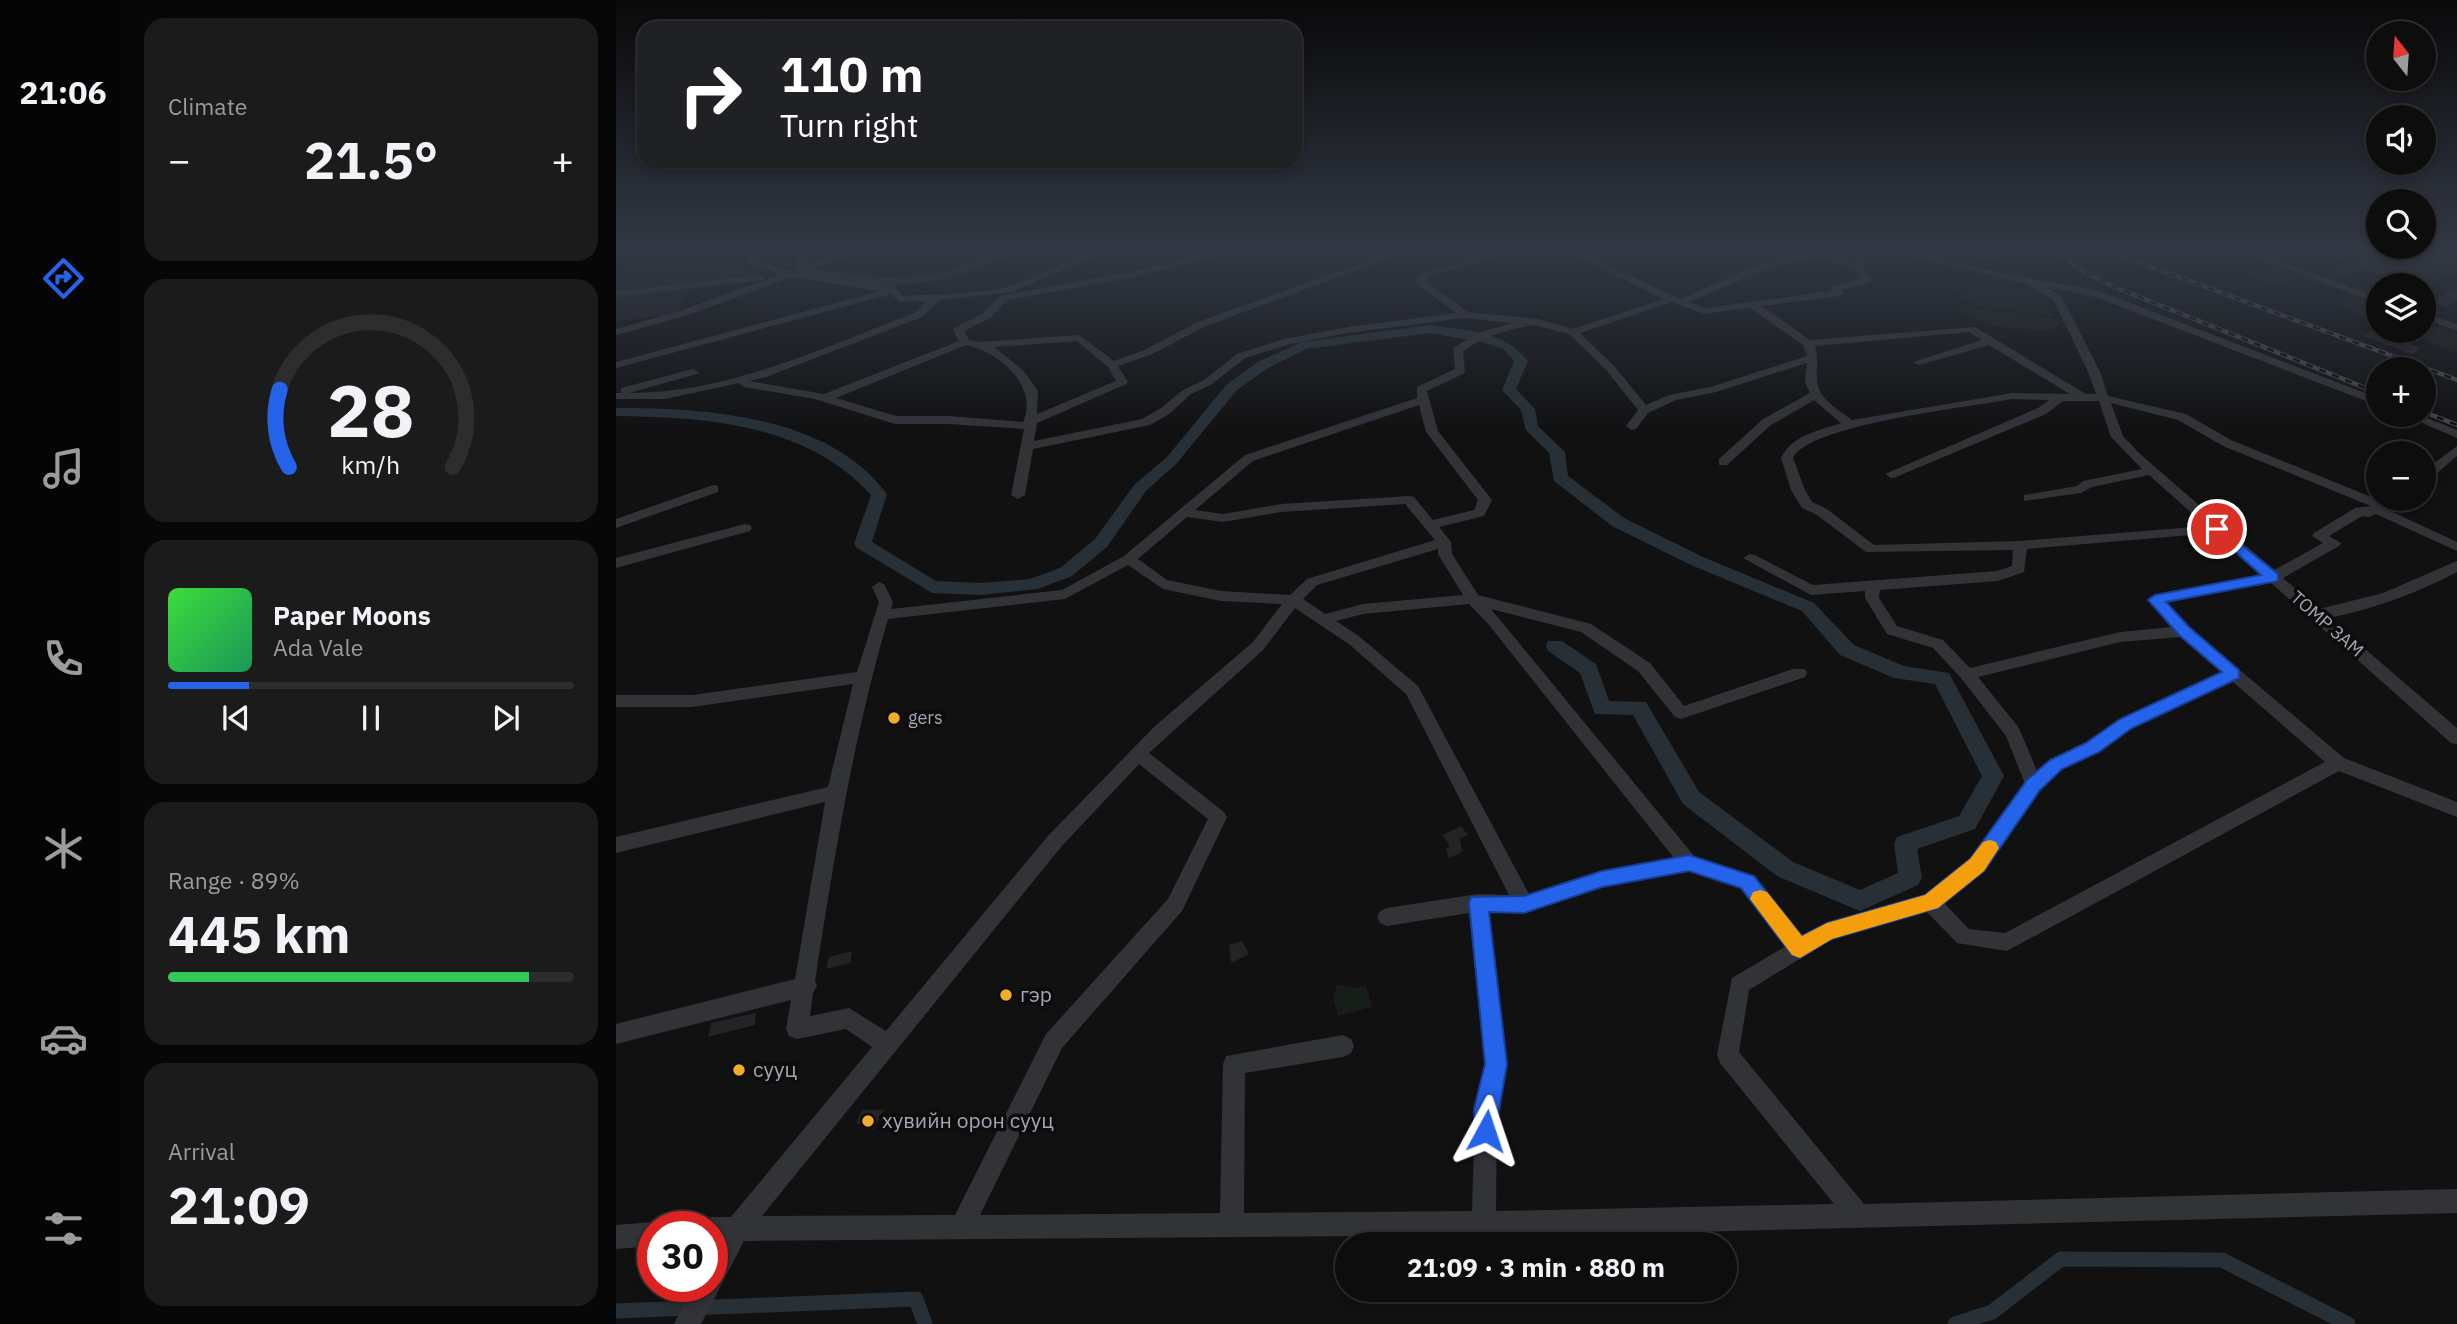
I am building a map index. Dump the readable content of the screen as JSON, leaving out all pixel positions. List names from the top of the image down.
{
  "streets": {
    "street": ["ТОМР ЗАМ"]
  },
  "places": [
    "gers",
    "гэр",
    "сууц",
    "хувийн орон сууц"
  ],
  "north": "top",
  "page": {
    "tabs": "21:06",
    "tile": [
      "Climate",
      ["Range · 89%", "445 km"],
      ["Arrival", "21:09"]
    ],
    "map_buttons": ["+", "−"],
    "turn": ["110 m", "Turn right"],
    "heat": ["−", "21.5°", "+"],
    "song": ["Paper Moons", "Ada Vale"],
    "limit": "30",
    "trip": "21:09 · 3 min · 880 m",
    "gauge": ["28", "km/h"]
  }
}
